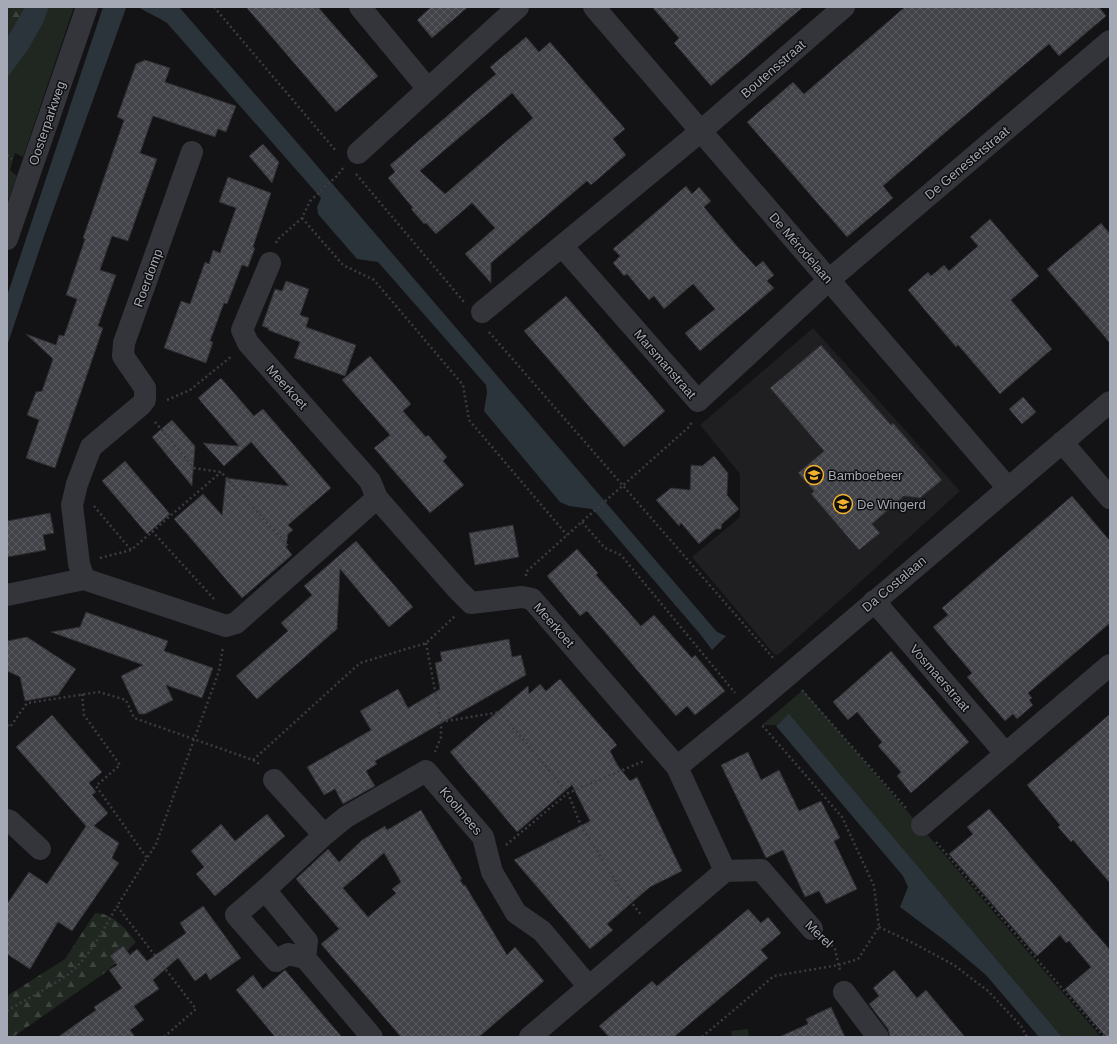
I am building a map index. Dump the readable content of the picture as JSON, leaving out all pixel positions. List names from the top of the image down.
{
  "streets": {
    "street": [
      "Boutensstraat",
      "Oosterparkweg",
      "De Genestetstraat",
      "De Mérodelaan",
      "Roerdomp",
      "Marsmanstraat",
      "Meerkoet",
      "Da Costalaan",
      "Vosmaerstraat",
      "Koolmees",
      "Merel"
    ]
  },
  "crossings": [
    ["Boutensstraat", "De Mérodelaan"],
    ["De Genestetstraat", "De Mérodelaan"],
    ["De Genestetstraat", "Marsmanstraat"],
    ["De Mérodelaan", "Marsmanstraat"],
    ["De Mérodelaan", "Da Costalaan"],
    ["Meerkoet", "Da Costalaan"],
    ["Da Costalaan", "Vosmaerstraat"]
  ],
  "places": {
    "school or university": ["Bamboebeer", "De Wingerd"]
  }
}
